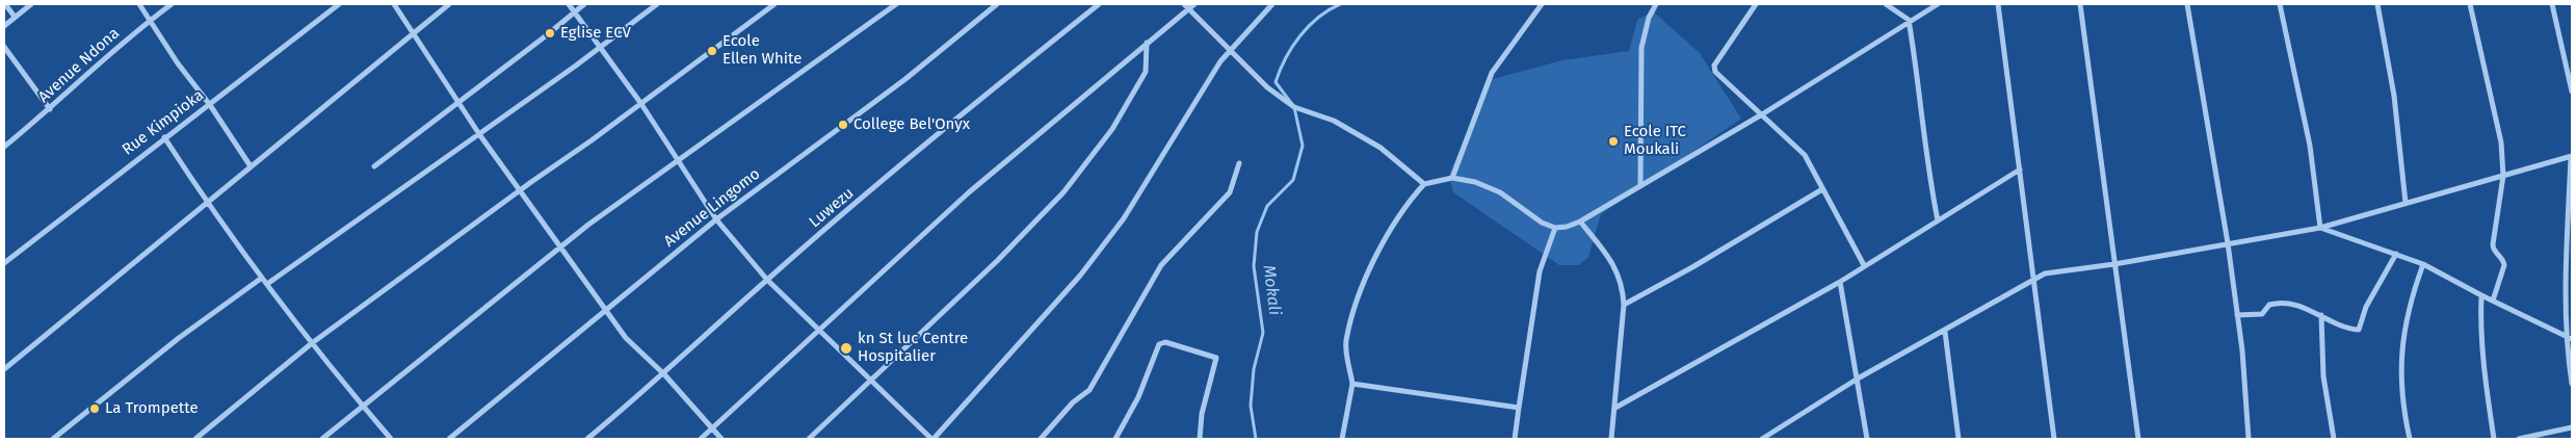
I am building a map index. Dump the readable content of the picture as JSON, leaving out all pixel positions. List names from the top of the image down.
{
  "streets": {
    "street": [
      "Avenue Ndona",
      "Rue Kimpioka",
      "Avenue Lingomo",
      "Luwezu"
    ]
  },
  "water": ["Mokali"],
  "places": [
    "Eglise ECV",
    "Ecole Ellen White",
    "College Bel'Onyx",
    "Ecole ITC Moukali",
    "kn St luc Centre Hospitalier",
    "La Trompette"
  ]
}
